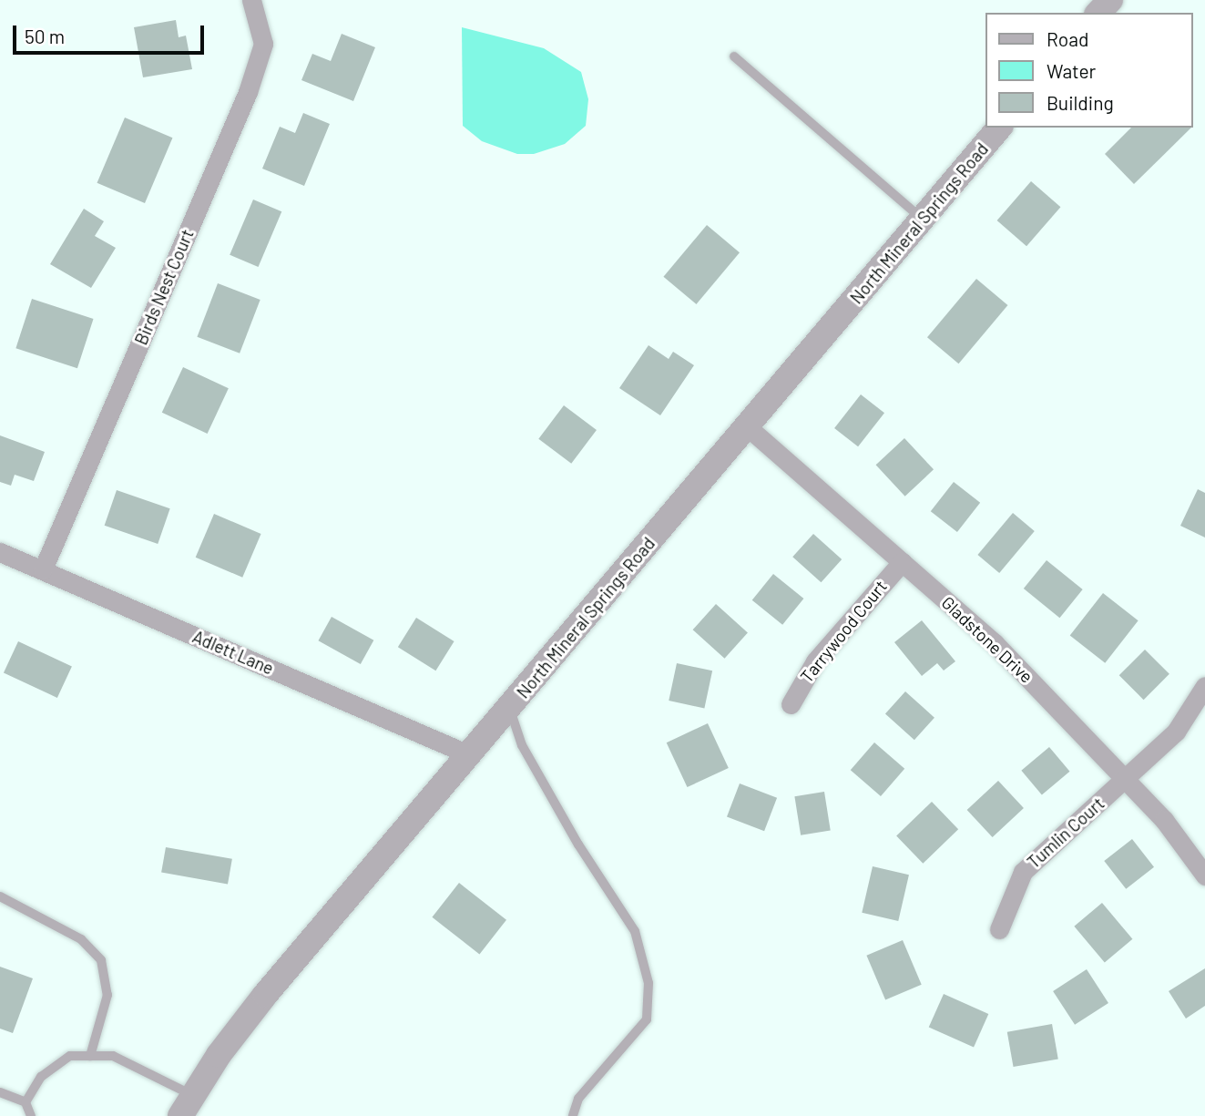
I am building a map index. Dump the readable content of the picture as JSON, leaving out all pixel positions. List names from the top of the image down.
{
  "streets": {
    "street": [
      "North Mineral Springs Road",
      "Birds Nest Court",
      "Tarrywood Court",
      "Gladstone Drive",
      "Adlett Lane",
      "Tumlin Court"
    ]
  },
  "crossings": [
    ["North Mineral Springs Road", "Gladstone Drive"],
    ["North Mineral Springs Road", "Adlett Lane"],
    ["Birds Nest Court", "Adlett Lane"],
    ["Tarrywood Court", "Gladstone Drive"],
    ["Gladstone Drive", "Tumlin Court"]
  ],
  "legend": ["Road", "Water", "Building"],
  "scale_bar": "50 m"
}
